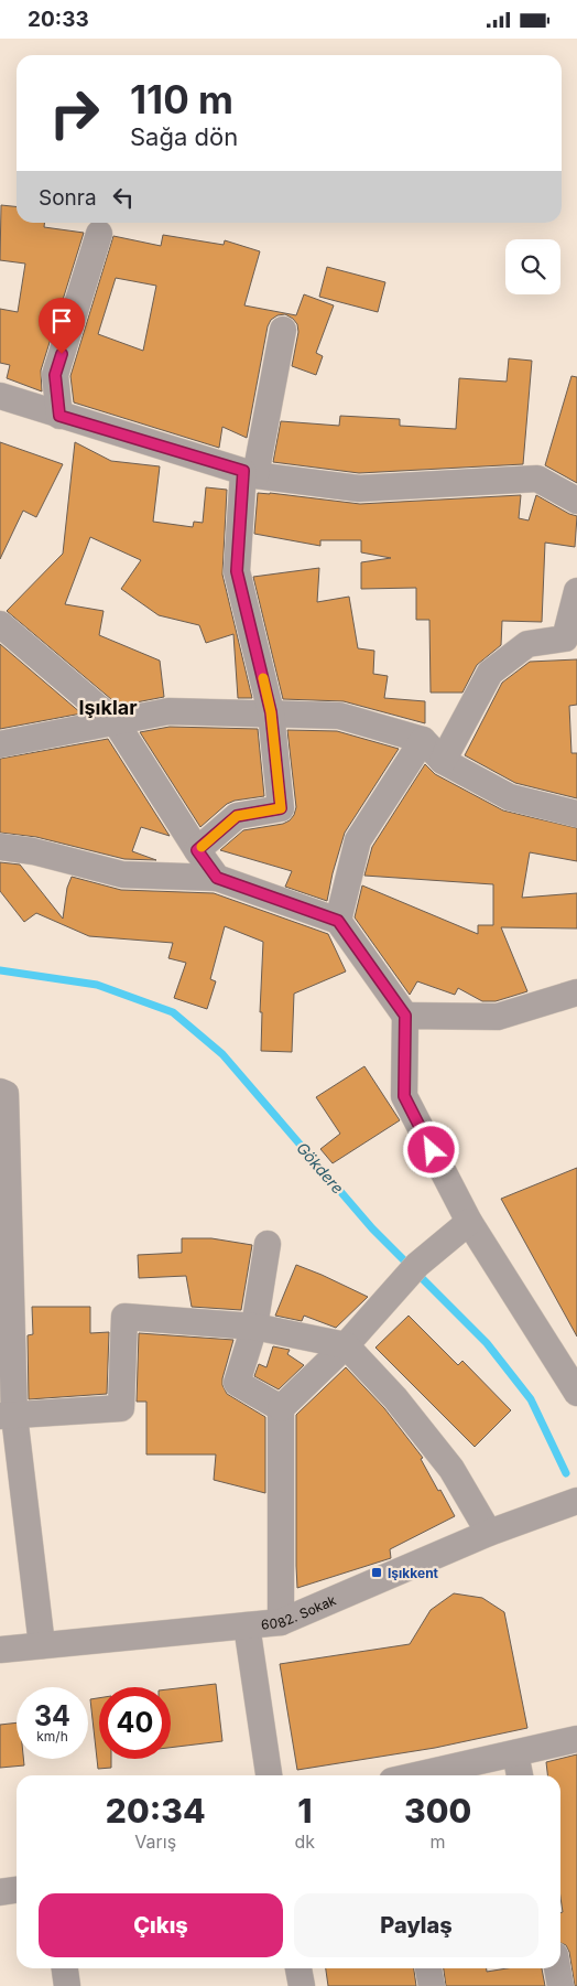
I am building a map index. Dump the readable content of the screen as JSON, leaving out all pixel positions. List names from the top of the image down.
{
  "streets": {
    "street": ["6082. Sokak"]
  },
  "districts": ["Işıklar"],
  "water": ["Gökdere"],
  "places": {
    "transit": ["Işıkkent"]
  },
  "page": {
    "status": "20:33",
    "turn": ["110 m", "Sağa dön"],
    "then": "Sonra",
    "speed": "34 km/h",
    "limit": "40",
    "eta": [
      "20:34",
      "Varış",
      "1",
      "dk",
      "300",
      "m"
    ],
    "buttons": ["Çıkış", "Paylaş"]
  }
}
